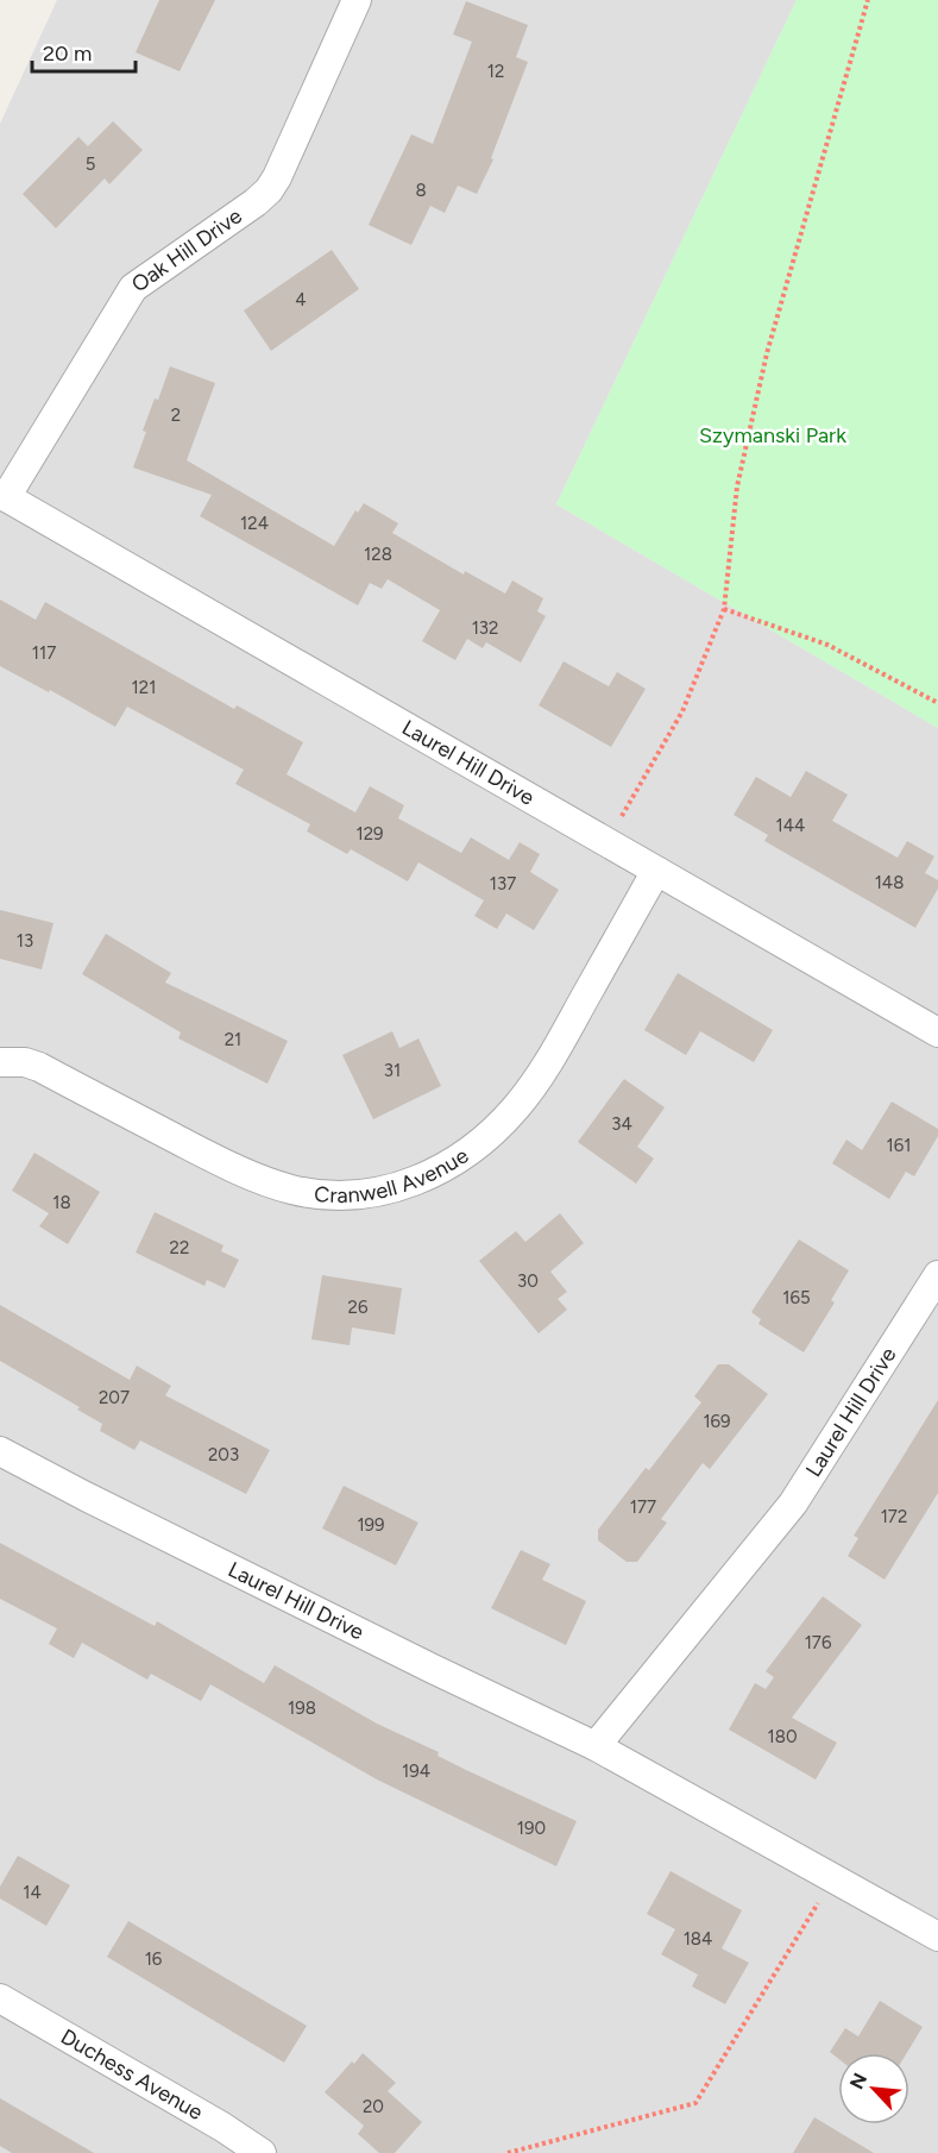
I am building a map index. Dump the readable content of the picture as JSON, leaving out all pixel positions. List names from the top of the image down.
{
  "streets": {
    "street": [
      "Oak Hill Drive",
      "Laurel Hill Drive",
      "Cranwell Avenue",
      "Duchess Avenue"
    ]
  },
  "crossings": [
    ["Oak Hill Drive", "Laurel Hill Drive"],
    ["Laurel Hill Drive", "Cranwell Avenue"]
  ],
  "parks": ["Szymanski Park"],
  "house_numbers": [
    "12",
    "5",
    "8",
    "4",
    "2",
    "124",
    "128",
    "132",
    "117",
    "121",
    "144",
    "129",
    "148",
    "137",
    "13",
    "21",
    "31",
    "34",
    "161",
    "18",
    "22",
    "30",
    "165",
    "26",
    "207",
    "169",
    "203",
    "177",
    "172",
    "199",
    "176",
    "198",
    "180",
    "194",
    "190",
    "14",
    "184",
    "16",
    "20"
  ],
  "scale_bar": "20 m",
  "north": "top left"
}
